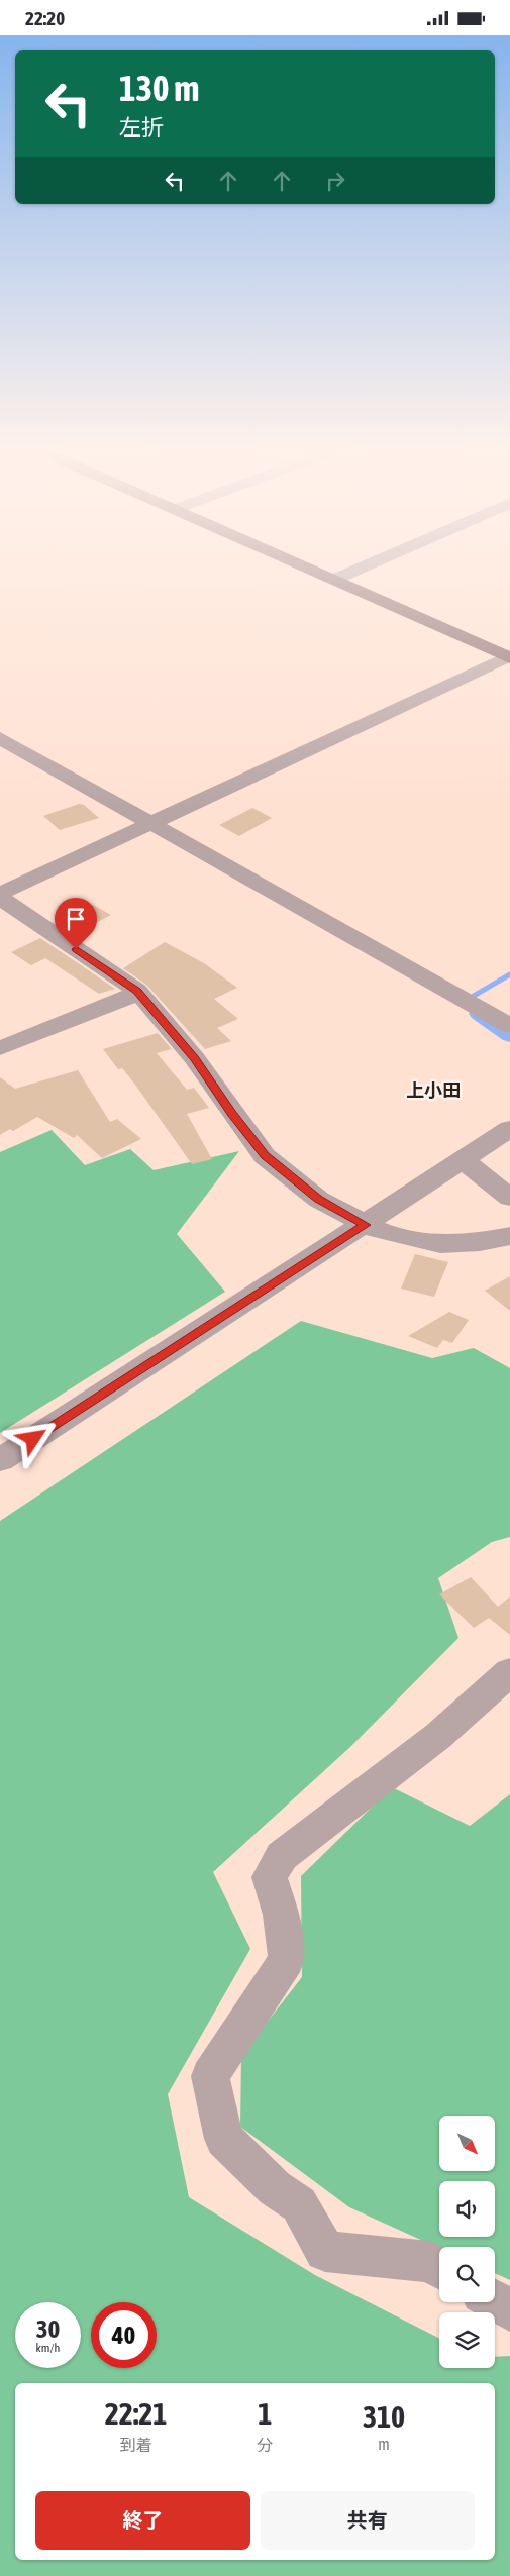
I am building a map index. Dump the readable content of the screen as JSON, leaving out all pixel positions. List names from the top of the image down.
{
  "districts": ["上小田"],
  "north": "bottom right",
  "page": {
    "status": "22:20",
    "turn": ["130 m", "左折"],
    "speed": "30 km/h",
    "limit": "40",
    "eta": [
      "22:21",
      "到着",
      "1",
      "分",
      "310",
      "m"
    ],
    "buttons": ["終了", "共有"]
  }
}
